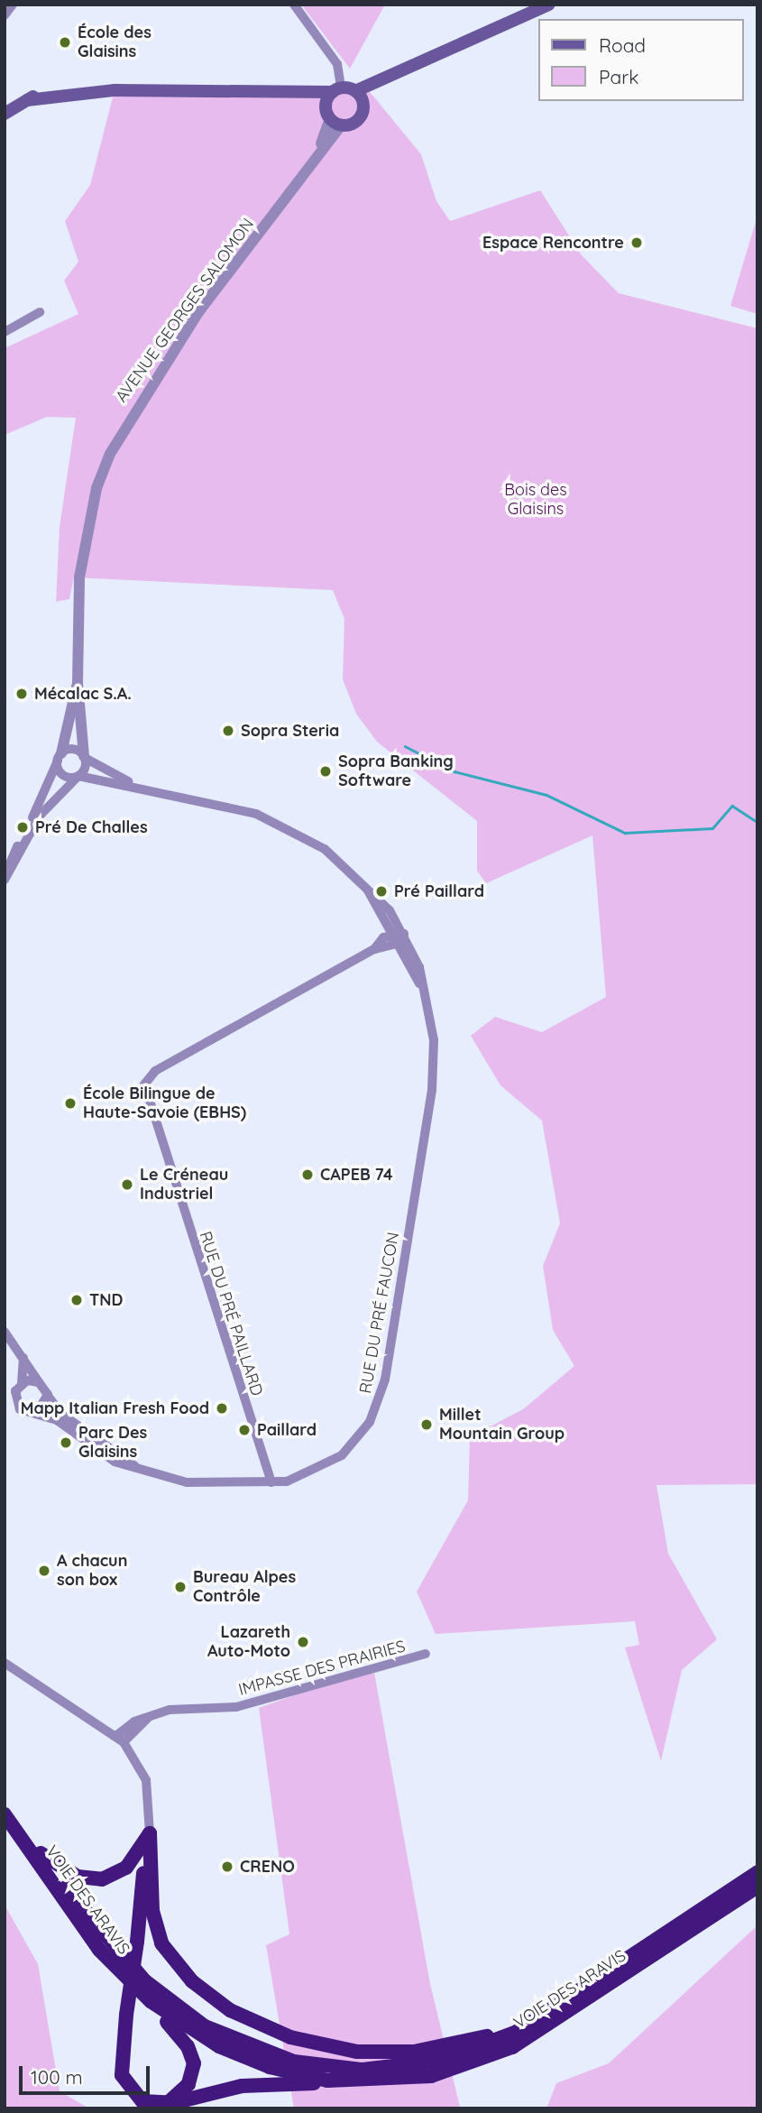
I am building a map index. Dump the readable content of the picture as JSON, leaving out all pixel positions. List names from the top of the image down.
{
  "streets": {
    "highway": ["VOIE DES ARAVIS"],
    "street": [
      "AVENUE GEORGES SALOMON",
      "RUE DU PRÉ FAUCON",
      "RUE DU PRÉ PAILLARD",
      "IMPASSE DES PRAIRIES"
    ]
  },
  "crossings": [
    ["AVENUE GEORGES SALOMON", "RUE DU PRÉ FAUCON"],
    ["RUE DU PRÉ FAUCON", "RUE DU PRÉ PAILLARD"]
  ],
  "parks": ["Bois des Glaisins"],
  "places": [
    "École des Glaisins",
    "Espace Rencontre",
    "Mécalac S.A.",
    "Sopra Steria",
    "Sopra Banking Software",
    "Pré De Challes",
    "Pré Paillard",
    "École Bilingue de Haute-Savoie (EBHS)",
    "CAPEB 74",
    "Le Créneau Industriel",
    "TND",
    "Mapp Italian Fresh Food",
    "Millet Mountain Group",
    "Paillard",
    "Parc Des Glaisins",
    "A chacun son box",
    "Bureau Alpes Contrôle",
    "Lazareth Auto-Moto",
    "CRENO"
  ],
  "legend": ["Road", "Park"],
  "scale_bar": "100 m"
}
